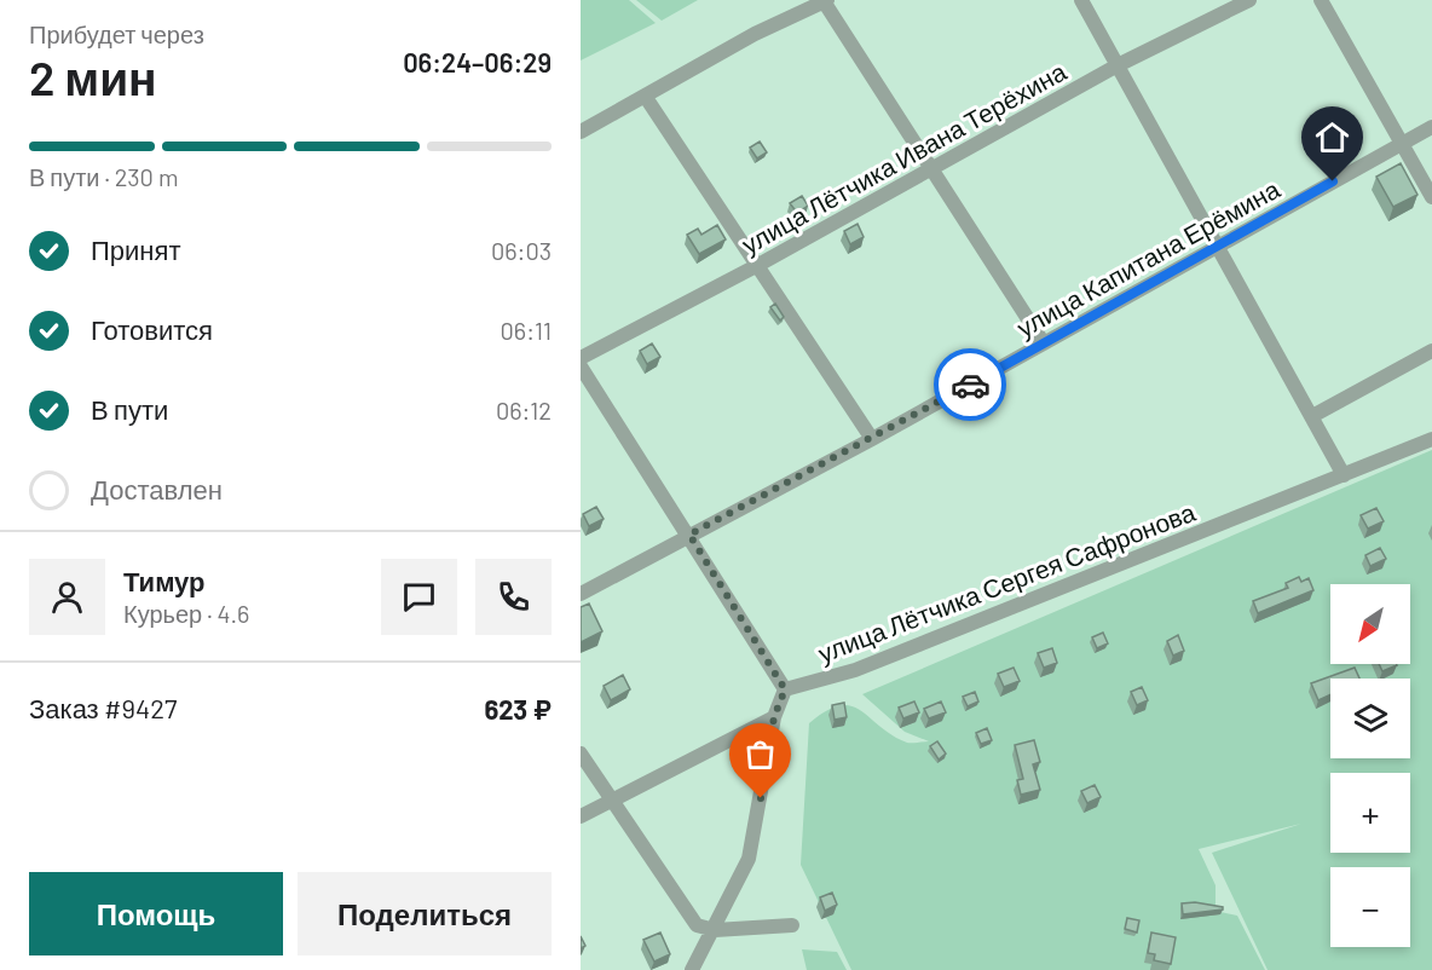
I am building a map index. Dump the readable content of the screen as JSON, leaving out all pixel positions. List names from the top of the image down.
{
  "streets": {
    "street": ["улица Лётчика Ивана Терёхина", "улица Капитана Ерёмина", "улица Лётчика Сергея Сафронова"]
  },
  "north": "bottom left",
  "page": {
    "heading": ["2 мин", "Прибудет через", "06:24–06:29"],
    "panel": [
      "Тимур",
      "Курьер · 4.6",
      "Заказ #9427",
      "623 ₽"
    ],
    "bar": "В пути · 230 m",
    "list": [
      ["Принят", "06:03"],
      ["Готовится", "06:11"],
      ["В пути", "06:12"],
      "Доставлен"
    ],
    "map_buttons": ["+", "−"],
    "buttons": ["Помощь", "Поделиться"]
  }
}
